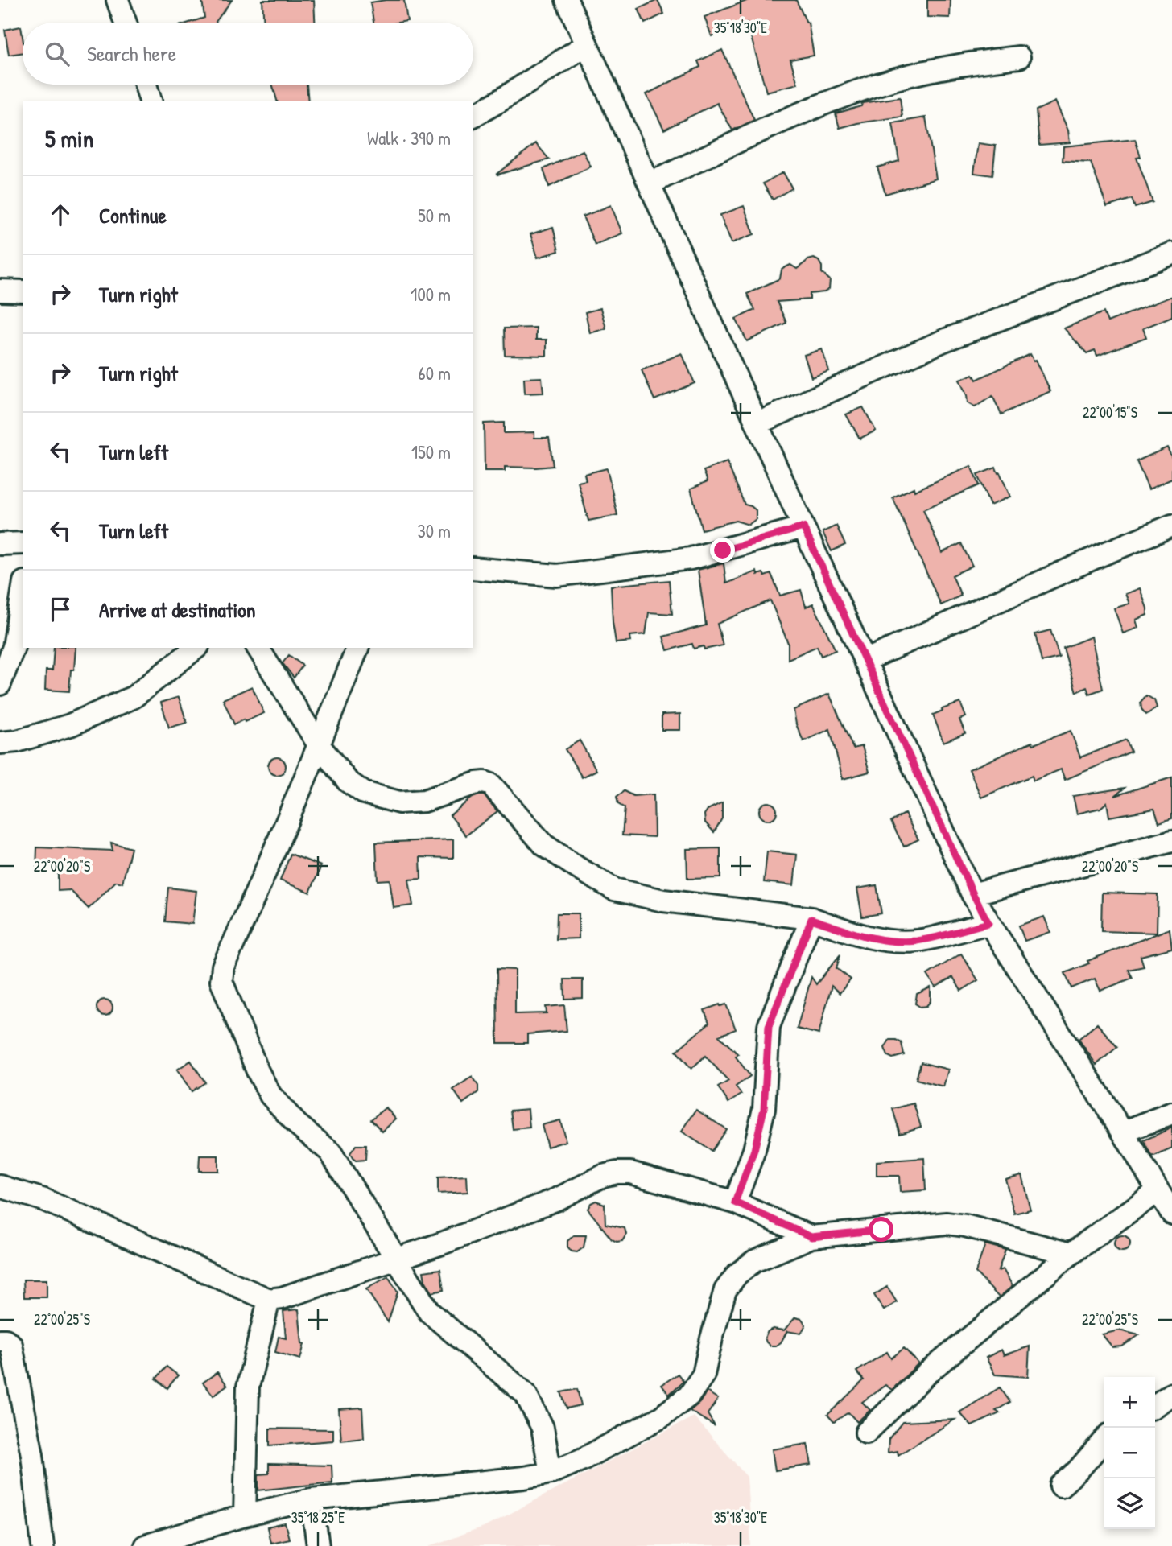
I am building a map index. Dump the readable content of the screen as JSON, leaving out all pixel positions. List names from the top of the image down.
{
  "page": {
    "search": "Search here",
    "heading": ["5 min", "Walk · 390 m"],
    "list": [
      ["Continue", "50 m"],
      ["Turn right", "100 m"],
      ["Turn right", "60 m"],
      ["Turn left", "150 m"],
      ["Turn left", "30 m"],
      "Arrive at destination"
    ],
    "map_buttons": ["+", "−"]
  },
  "coordinates": [
    "35°18'30\"E",
    "22°00'15\"S",
    "22°00'20\"S",
    "22°00'25\"S",
    "35°18'25\"E"
  ]
}
